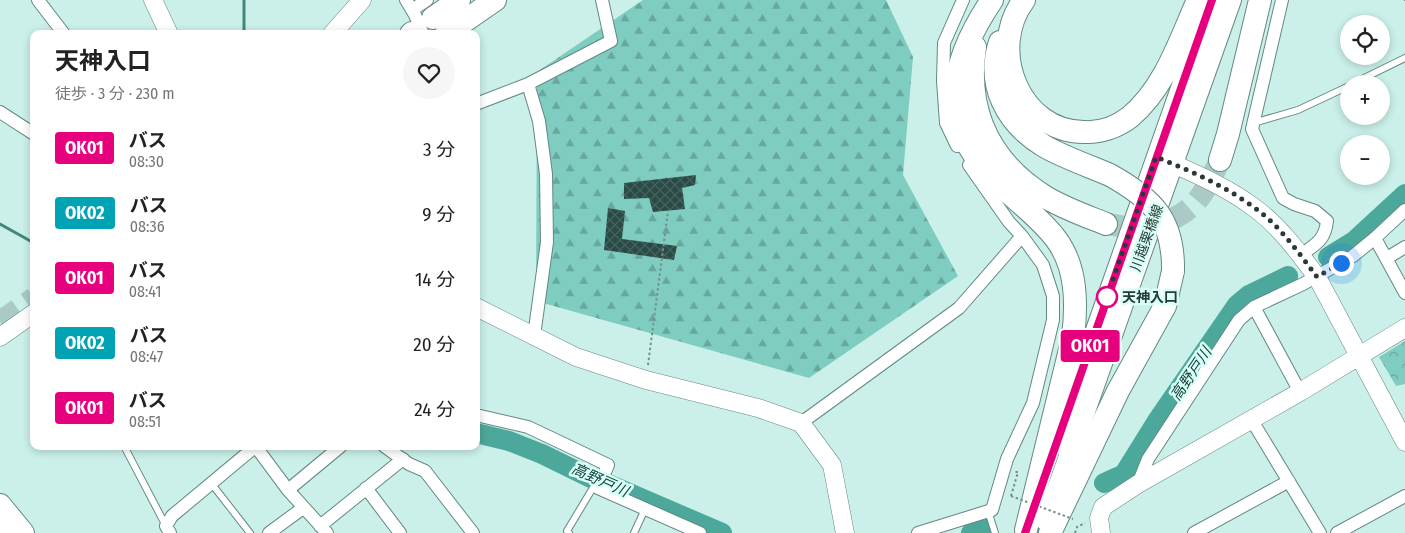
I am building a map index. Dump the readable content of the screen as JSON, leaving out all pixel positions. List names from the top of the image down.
{
  "streets": {
    "main road": ["川越栗橋線"]
  },
  "water": ["高野戸川"],
  "places": ["天神入口"],
  "lines": ["bus line OK01"],
  "page": {
    "on_map": "OK01",
    "map_buttons": ["+", "−"],
    "heading": ["天神入口", "徒歩 · 3 分 · 230 m"],
    "list": [
      {
        "mark": "OK01",
        "name": "バス",
        "note": "08:30",
        "value": "3 分"
      },
      {
        "mark": "OK02",
        "name": "バス",
        "note": "08:36",
        "value": "9 分"
      },
      {
        "mark": "OK01",
        "name": "バス",
        "note": "08:41",
        "value": "14 分"
      },
      {
        "mark": "OK02",
        "name": "バス",
        "note": "08:47",
        "value": "20 分"
      },
      {
        "mark": "OK01",
        "name": "バス",
        "note": "08:51",
        "value": "24 分"
      }
    ]
  }
}
